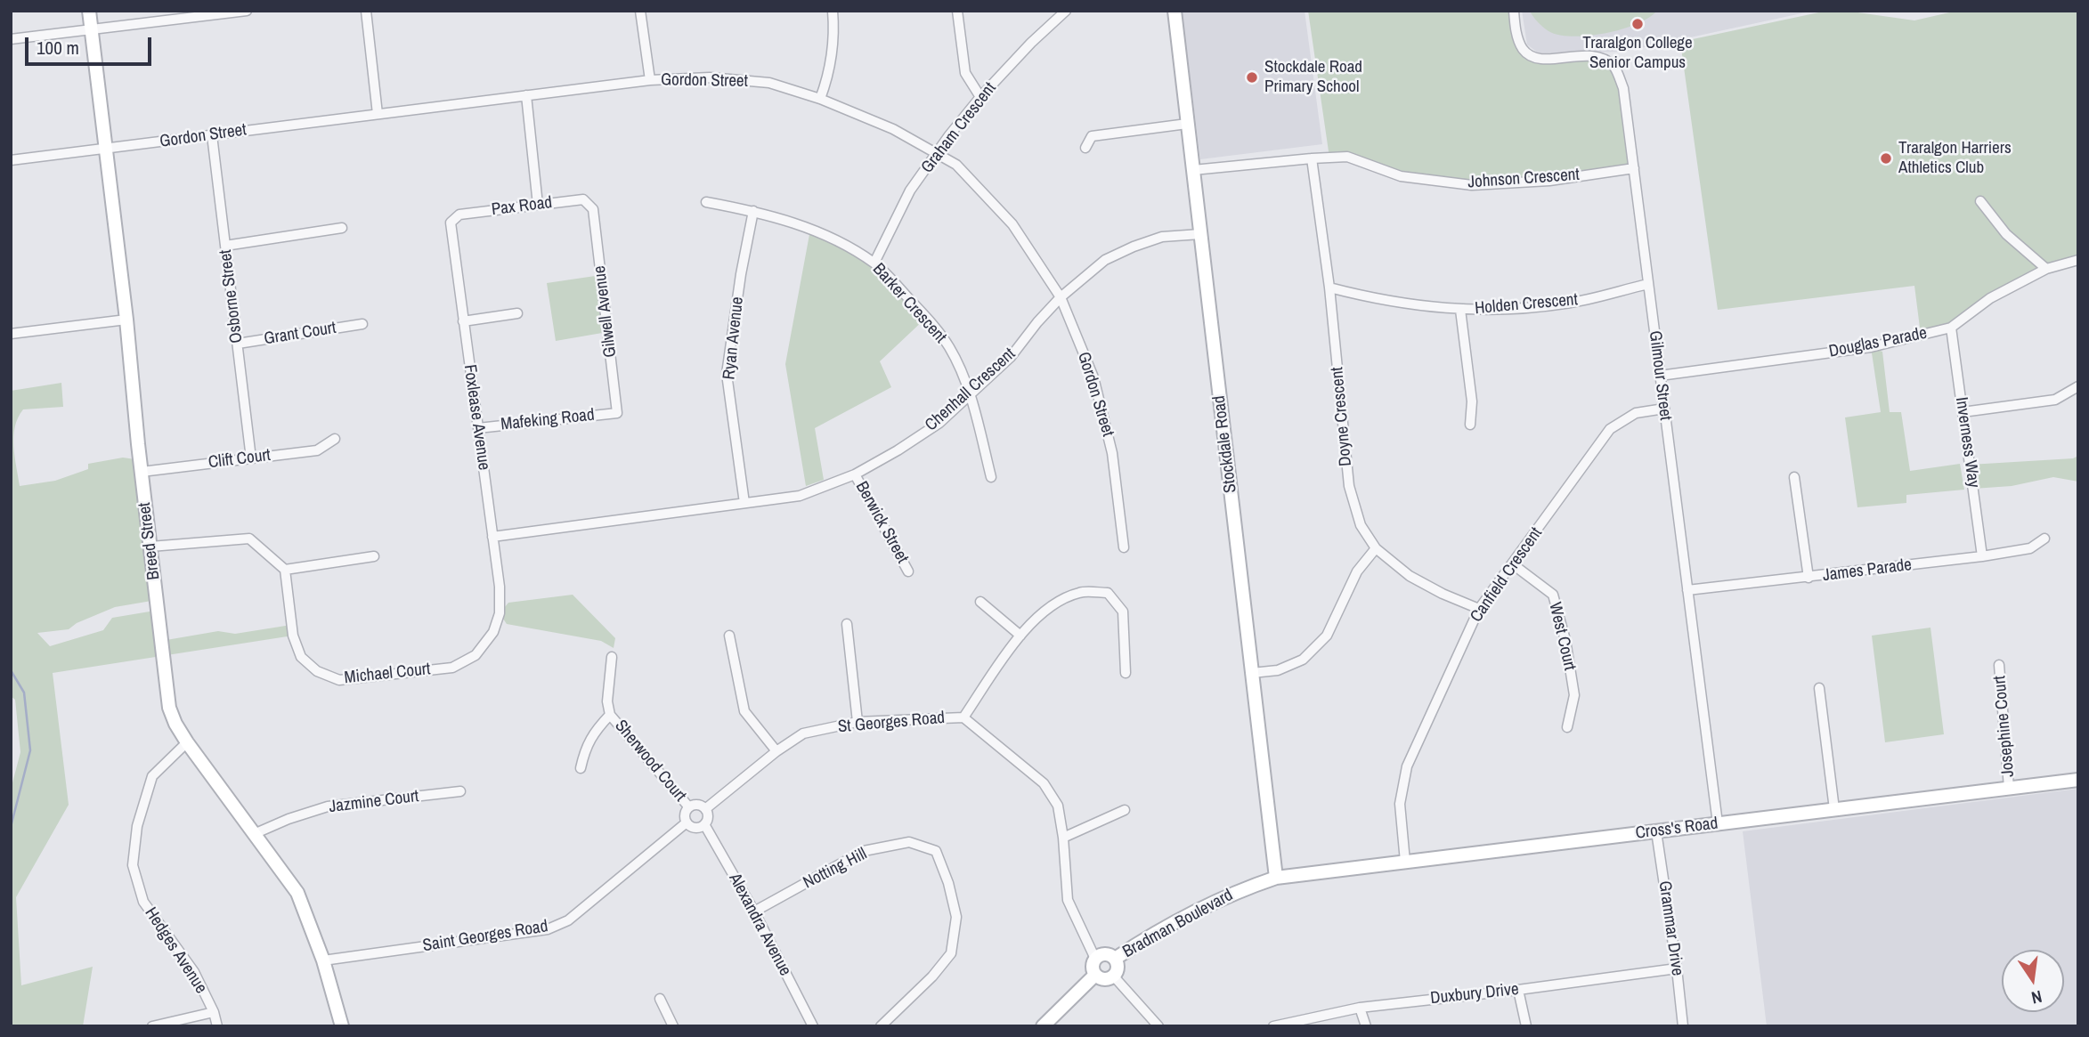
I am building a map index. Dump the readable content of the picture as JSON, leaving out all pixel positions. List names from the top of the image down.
{
  "streets": {
    "street": [
      "Gordon Street",
      "Graham Crescent",
      "Johnson Crescent",
      "Pax Road",
      "Osborne Street",
      "Barker Crescent",
      "Holden Crescent",
      "Gilwell Avenue",
      "Grant Court",
      "Ryan Avenue",
      "Douglas Parade",
      "Gilmour Street",
      "Chenhall Crescent",
      "Doyne Crescent",
      "Foxlease Avenue",
      "Mafeking Road",
      "Inverness Way",
      "Stockdale Road",
      "Clift Court",
      "Berwick Street",
      "Breed Street",
      "James Parade",
      "Canfield Crescent",
      "West Court",
      "Michael Court",
      "St Georges Road",
      "Josephine Court",
      "Sherwood Court",
      "Jazmine Court",
      "Cross's Road",
      "Notting Hill",
      "Bradman Boulevard",
      "Alexandra Avenue",
      "Grammar Drive",
      "Saint Georges Road",
      "Hedges Avenue",
      "Duxbury Drive"
    ]
  },
  "crossings": [
    ["Gordon Street", "Graham Crescent"],
    ["Gordon Street", "Osborne Street"],
    ["Gordon Street", "Chenhall Crescent"],
    ["Gordon Street", "Breed Street"],
    ["Graham Crescent", "Barker Crescent"],
    ["Johnson Crescent", "Gilmour Street"],
    ["Johnson Crescent", "Doyne Crescent"],
    ["Johnson Crescent", "Stockdale Road"],
    ["Pax Road", "Gilwell Avenue"],
    ["Pax Road", "Foxlease Avenue"],
    ["Osborne Street", "Grant Court"],
    ["Osborne Street", "Clift Court"],
    ["Barker Crescent", "Ryan Avenue"],
    ["Barker Crescent", "Chenhall Crescent"],
    ["Holden Crescent", "Gilmour Street"],
    ["Holden Crescent", "Doyne Crescent"],
    ["Gilwell Avenue", "Mafeking Road"],
    ["Ryan Avenue", "Chenhall Crescent"],
    ["Douglas Parade", "Gilmour Street"],
    ["Douglas Parade", "Inverness Way"],
    ["Gilmour Street", "James Parade"],
    ["Gilmour Street", "Canfield Crescent"],
    ["Gilmour Street", "Cross's Road"],
    ["Chenhall Crescent", "Foxlease Avenue"],
    ["Chenhall Crescent", "Stockdale Road"],
    ["Chenhall Crescent", "Berwick Street"],
    ["Doyne Crescent", "Canfield Crescent"],
    ["Foxlease Avenue", "Mafeking Road"],
    ["Foxlease Avenue", "Michael Court"],
    ["Inverness Way", "James Parade"],
    ["Stockdale Road", "Cross's Road"],
    ["Stockdale Road", "Bradman Boulevard"],
    ["Clift Court", "Breed Street"],
    ["Breed Street", "Jazmine Court"],
    ["Breed Street", "Saint Georges Road"],
    ["Breed Street", "Hedges Avenue"],
    ["Canfield Crescent", "West Court"],
    ["Canfield Crescent", "Cross's Road"],
    ["St Georges Road", "Sherwood Court"],
    ["St Georges Road", "Bradman Boulevard"],
    ["St Georges Road", "Alexandra Avenue"],
    ["St Georges Road", "Saint Georges Road"],
    ["Josephine Court", "Cross's Road"],
    ["Sherwood Court", "Alexandra Avenue"],
    ["Sherwood Court", "Saint Georges Road"],
    ["Cross's Road", "Bradman Boulevard"],
    ["Cross's Road", "Grammar Drive"],
    ["Notting Hill", "Alexandra Avenue"],
    ["Alexandra Avenue", "Saint Georges Road"],
    ["Grammar Drive", "Duxbury Drive"]
  ],
  "places": ["Traralgon College Senior Campus", "Stockdale Road Primary School", "Traralgon Harriers Athletics Club"],
  "scale_bar": "100 m",
  "north": "bottom"
}
